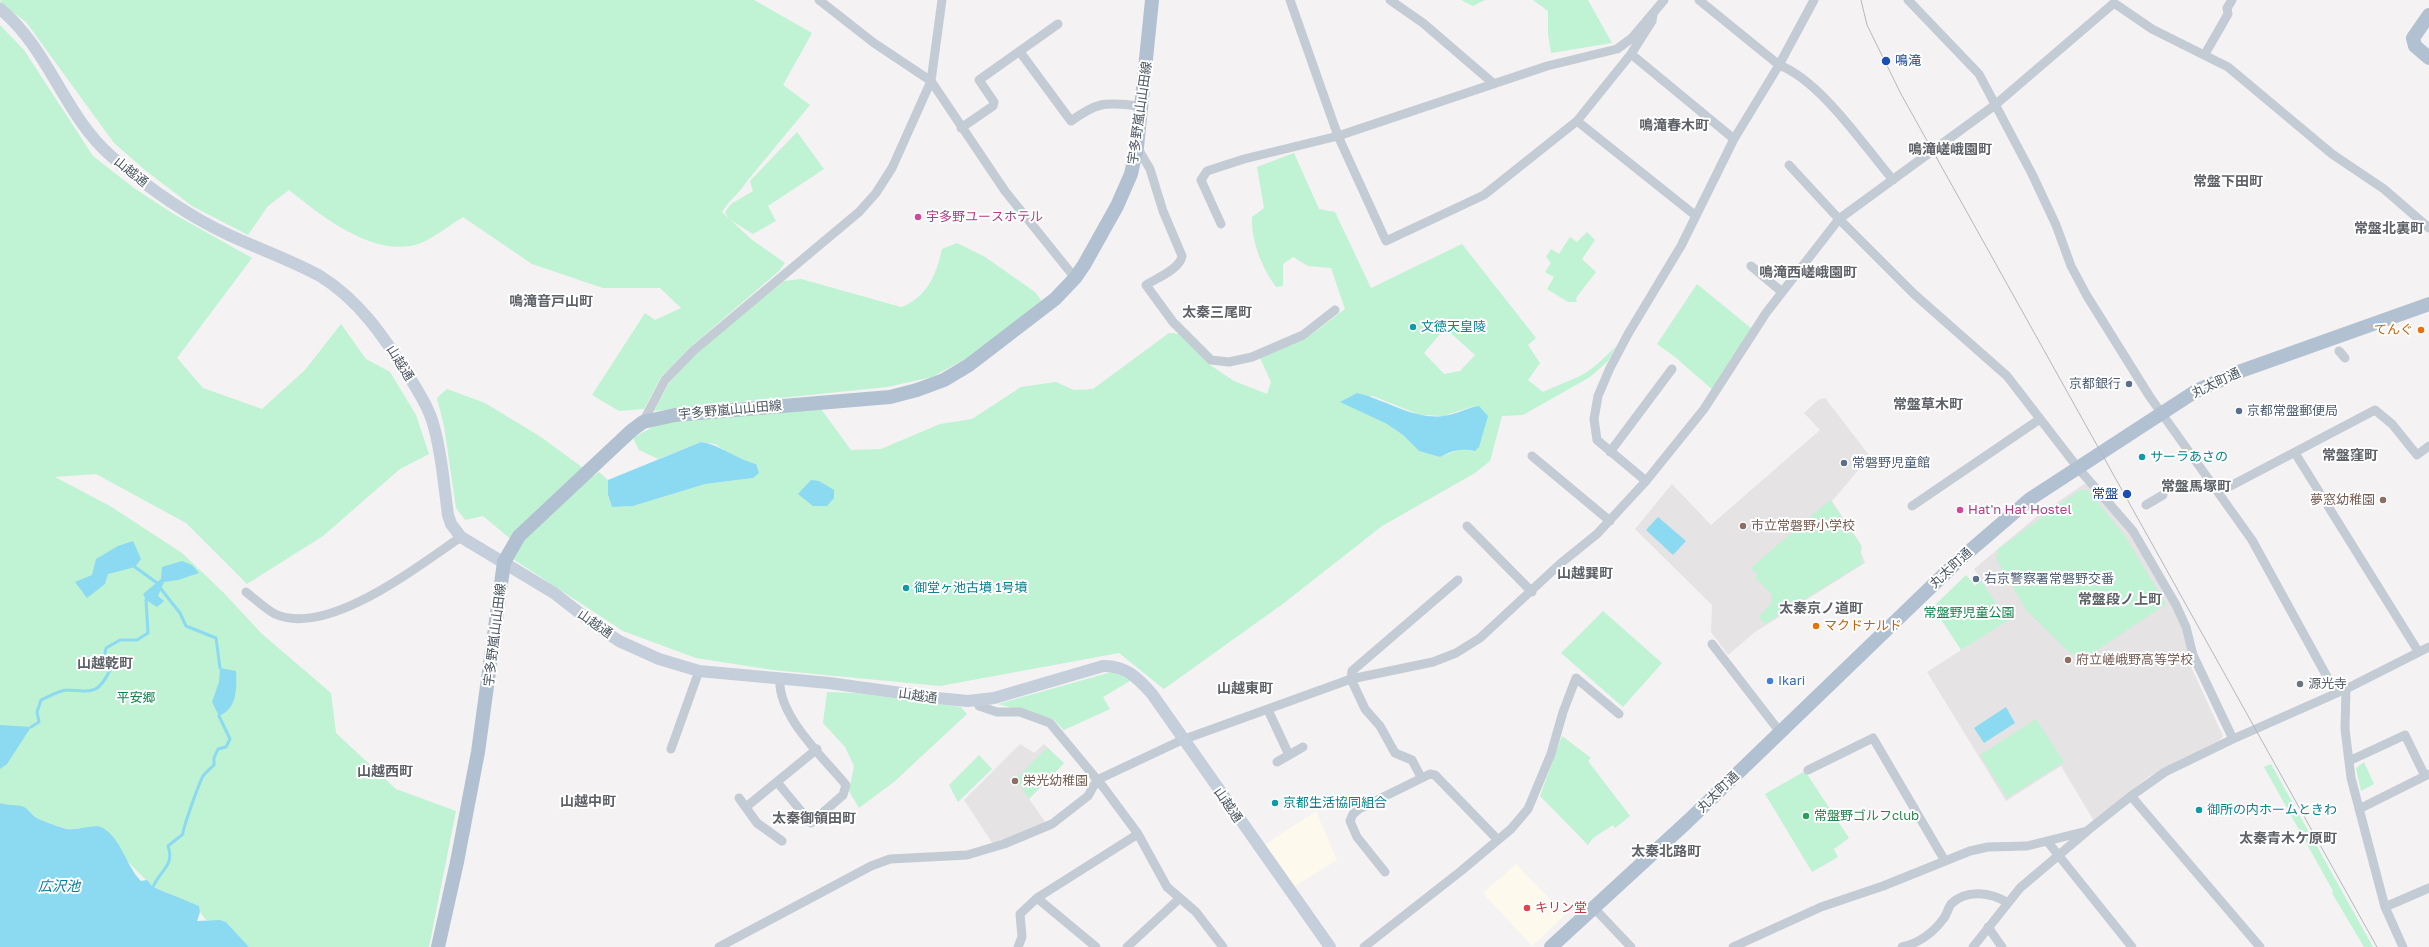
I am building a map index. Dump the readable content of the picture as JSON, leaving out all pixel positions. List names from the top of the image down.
{
  "streets": {
    "main road": ["宇多野嵐山山田線", "丸太町通"],
    "street": ["山越通"]
  },
  "crossings": [
    ["宇多野嵐山山田線", "山越通"]
  ],
  "districts": [
    "鳴滝春木町",
    "鳴滝嵯峨園町",
    "常盤下田町",
    "常盤北裏町",
    "鳴滝西嵯峨園町",
    "鳴滝音戸山町",
    "太秦三尾町",
    "常盤草木町",
    "常盤窪町",
    "常盤馬塚町",
    "山越巽町",
    "常盤段ノ上町",
    "太秦京ノ道町",
    "山越乾町",
    "山越東町",
    "山越西町",
    "山越中町",
    "太秦御領田町",
    "太秦青木ケ原町",
    "太秦北路町"
  ],
  "water": ["広沢池"],
  "parks": ["常盤野児童公園", "平安郷"],
  "places": [
    "鳴滝",
    "宇多野ユースホテル",
    "文徳天皇陵",
    "てんぐ",
    "京都銀行",
    "京都常盤郵便局",
    "サーラあさの",
    "常磐野児童館",
    "常盤",
    "夢窓幼稚園",
    "Hat'n Hat Hostel",
    "市立常磐野小学校",
    "右京警察署常磐野交番",
    "御堂ヶ池古墳 1号墳",
    "マクドナルド",
    "府立嵯峨野高等学校",
    "Ikari",
    "源光寺",
    "栄光幼稚園",
    "京都生活協同組合",
    "御所の内ホームときわ",
    "常盤野ゴルフclub",
    "キリン堂"
  ]
}
